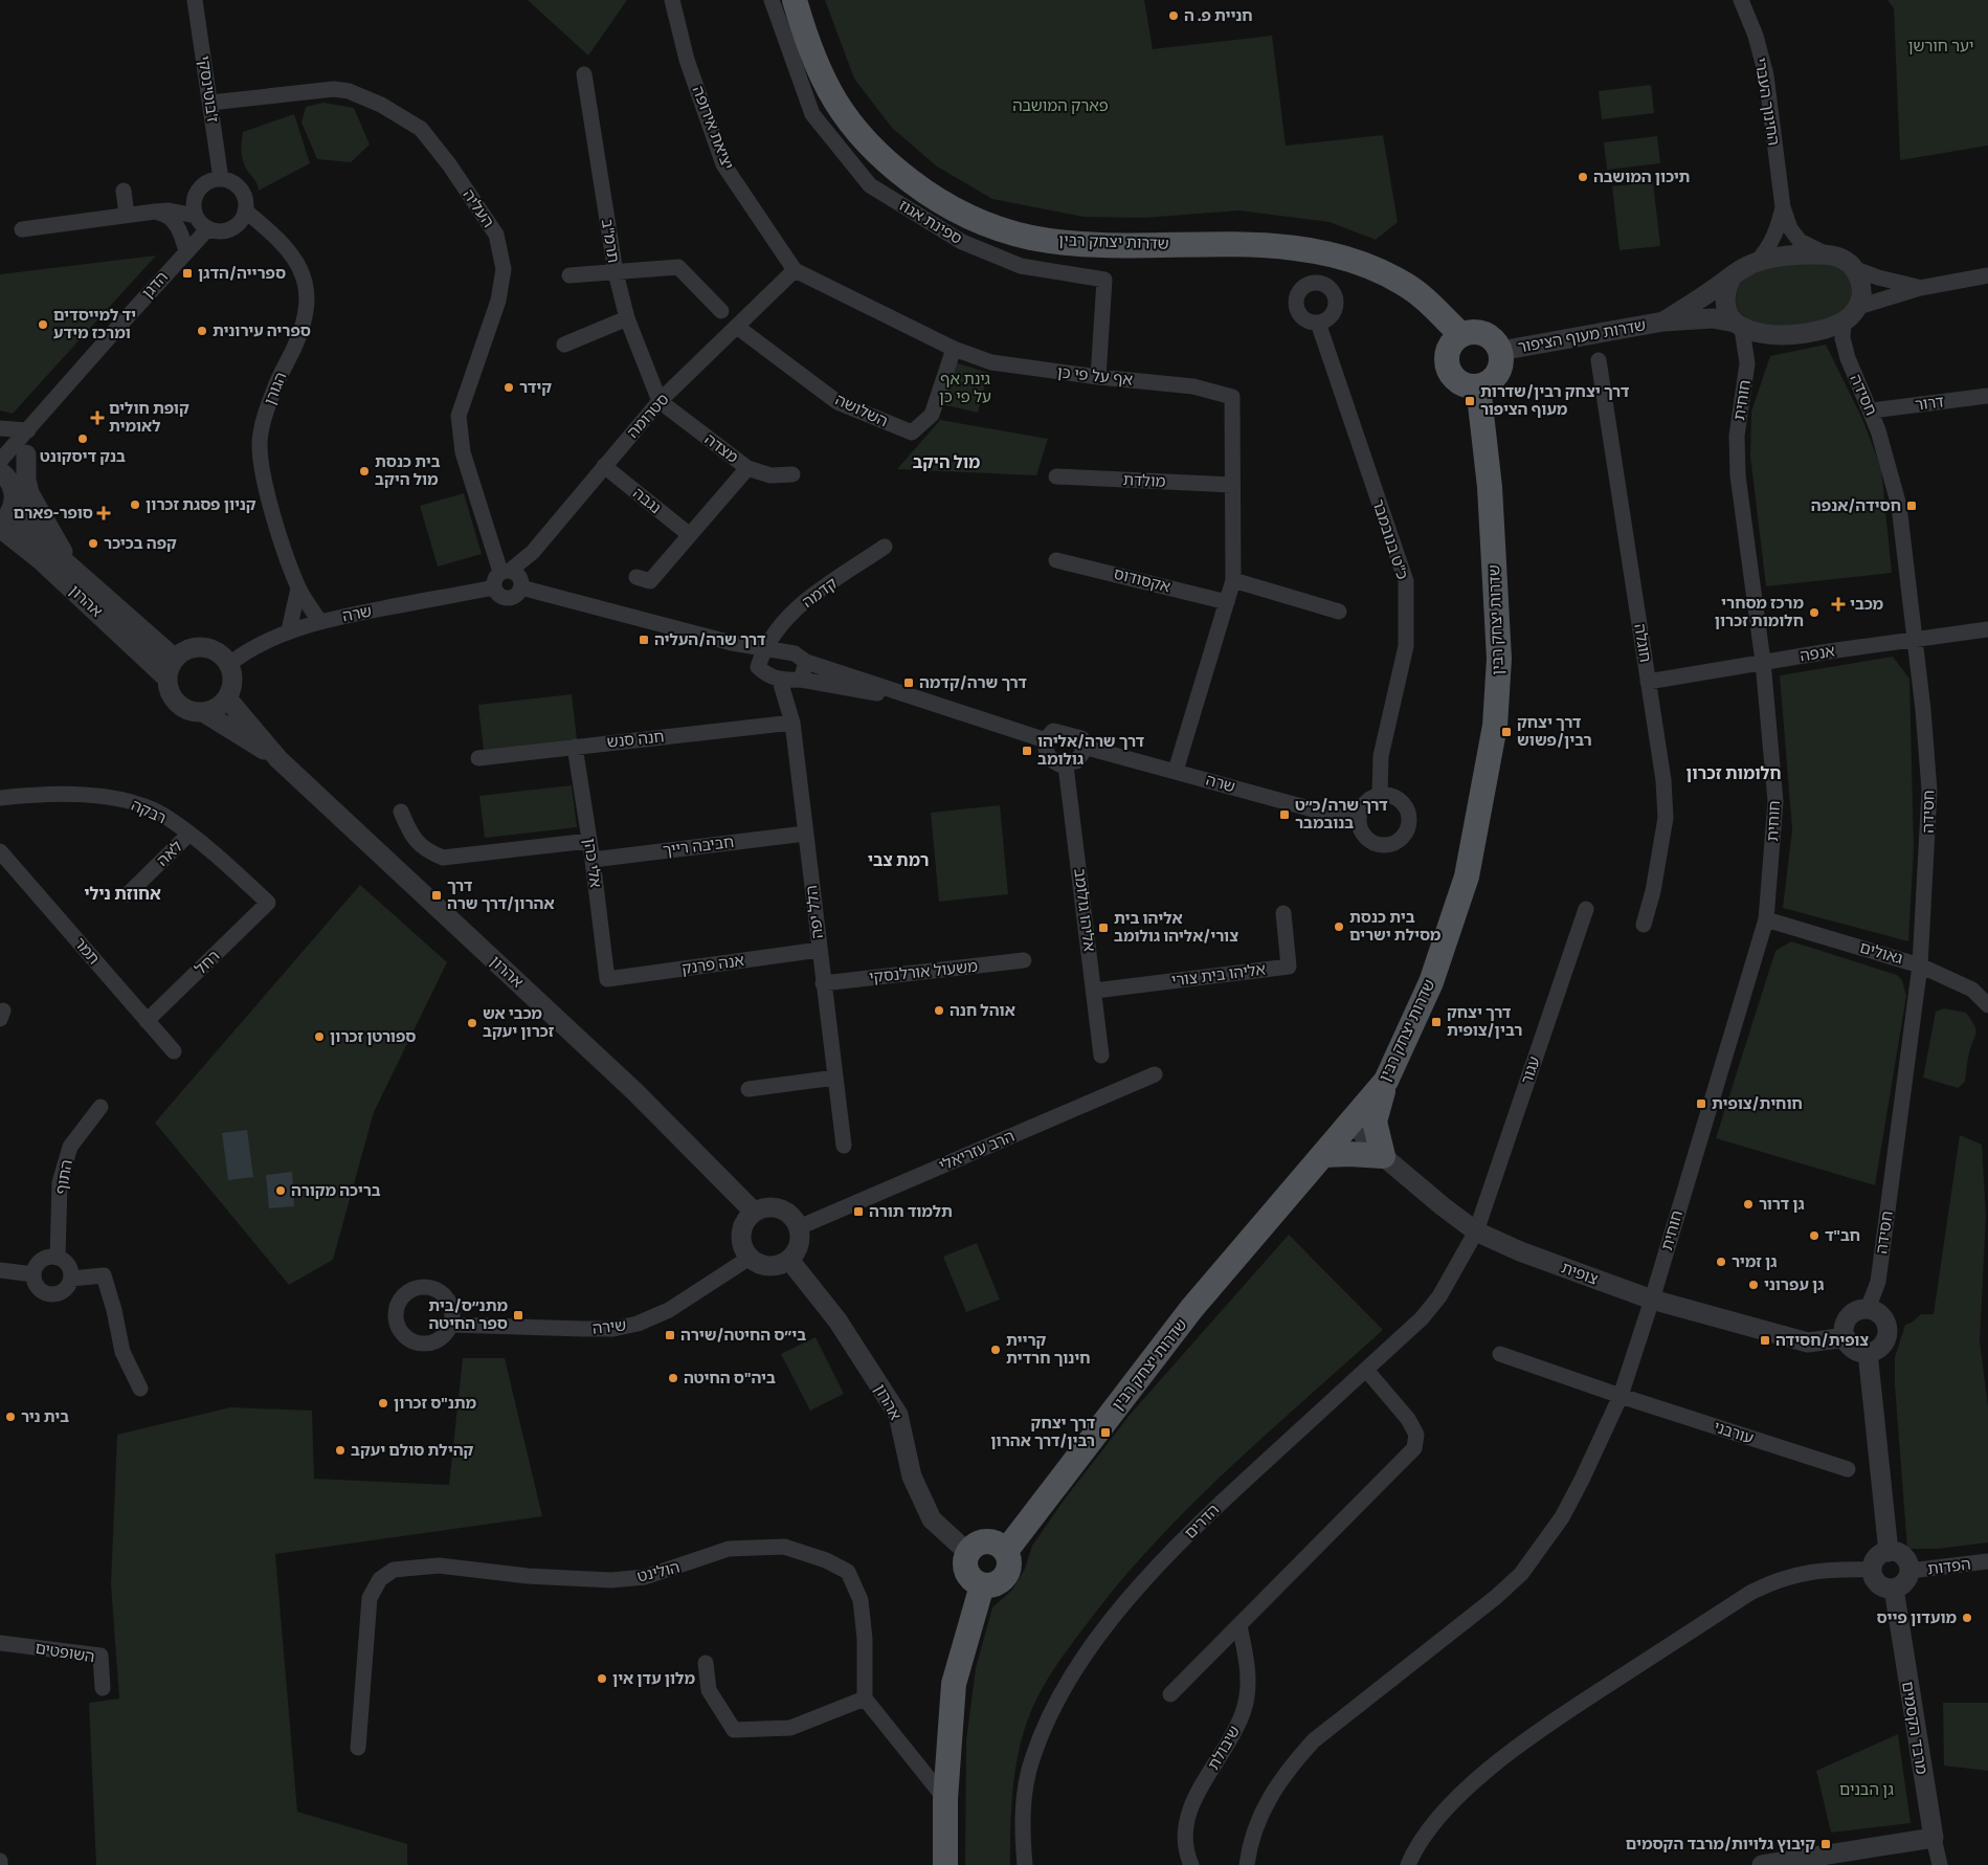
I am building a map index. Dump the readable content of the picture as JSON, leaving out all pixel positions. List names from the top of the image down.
{
  "streets": {
    "main road": ["שדרות יצחק רבין"],
    "street": [
      "ז'בוטינסקי",
      "החינוך העברי",
      "יציאת אירופה",
      "העליה",
      "ספינת אגוז",
      "תרמ\"ב",
      "הדגן",
      "שדרות מעוף הציפור",
      "אף על פי כן",
      "הגורן",
      "חסידה",
      "חוחית",
      "דרור",
      "השלושה",
      "סטרומה",
      "מצדה",
      "מולדת",
      "נגבה",
      "כ\"ט בנובמבר",
      "אקסודוס",
      "קדמה",
      "אהרון",
      "שרה",
      "חוגלה",
      "אנפה",
      "חנה סנש",
      "רבקה",
      "חביבה רייך",
      "לאה",
      "אלי כהן",
      "אליהו גולומב",
      "הלל יפה",
      "תמר",
      "גאולים",
      "רחל",
      "אנה פרנק",
      "משעול אורלנסקי",
      "אליהו בית צורי",
      "עגור",
      "הרב עזריאלי",
      "התוף",
      "צופית",
      "שירה",
      "עורבני",
      "הדרים",
      "הפדות",
      "הולינט",
      "השופטים",
      "מרבד הקסמים",
      "שיבולת"
    ]
  },
  "crossings": [
    ["ז'בוטינסקי", "העליה"],
    ["ז'בוטינסקי", "הדגן"],
    ["ז'בוטינסקי", "הגורן"],
    ["החינוך העברי", "שדרות מעוף הציפור"],
    ["החינוך העברי", "חסידה"],
    ["החינוך העברי", "חוחית"],
    ["יציאת אירופה", "אף על פי כן"],
    ["יציאת אירופה", "סטרומה"],
    ["העליה", "סטרומה"],
    ["העליה", "שרה"],
    ["ספינת אגוז", "אף על פי כן"],
    ["תרמ\"ב", "סטרומה"],
    ["תרמ\"ב", "מצדה"],
    ["שדרות יצחק רבין", "שדרות מעוף הציפור"],
    ["שדרות יצחק רבין", "אהרון"],
    ["שדרות יצחק רבין", "צופית"],
    ["הדגן", "הגורן"],
    ["הדגן", "אהרון"],
    ["שדרות מעוף הציפור", "חסידה"],
    ["שדרות מעוף הציפור", "חוחית"],
    ["אף על פי כן", "השלושה"],
    ["אף על פי כן", "סטרומה"],
    ["אף על פי כן", "מולדת"],
    ["אף על פי כן", "אקסודוס"],
    ["אף על פי כן", "שרה"],
    ["הגורן", "שרה"],
    ["חסידה", "חוחית"],
    ["חסידה", "דרור"],
    ["חסידה", "אנפה"],
    ["חסידה", "גאולים"],
    ["חסידה", "צופית"],
    ["חוחית", "אנפה"],
    ["חוחית", "גאולים"],
    ["חוחית", "צופית"],
    ["השלושה", "סטרומה"],
    ["סטרומה", "מצדה"],
    ["סטרומה", "נגבה"],
    ["סטרומה", "שרה"],
    ["כ\"ט בנובמבר", "שרה"],
    ["אהרון", "שרה"],
    ["אהרון", "הרב עזריאלי"],
    ["אהרון", "שירה"],
    ["שרה", "אליהו גולומב"],
    ["חוגלה", "אנפה"],
    ["חנה סנש", "אלי כהן"],
    ["חנה סנש", "הלל יפה"],
    ["רבקה", "לאה"],
    ["רבקה", "רחל"],
    ["חביבה רייך", "אלי כהן"],
    ["חביבה רייך", "הלל יפה"],
    ["אלי כהן", "אנה פרנק"],
    ["אליהו גולומב", "אליהו בית צורי"],
    ["הלל יפה", "אנה פרנק"],
    ["הלל יפה", "משעול אורלנסקי"],
    ["תמר", "רחל"],
    ["עגור", "צופית"],
    ["עגור", "הדרים"],
    ["הרב עזריאלי", "שירה"],
    ["צופית", "הדרים"],
    ["הפדות", "מרבד הקסמים"]
  ],
  "districts": [
    "מול היקב",
    "חלומות זכרון",
    "רמת צבי",
    "אחוזת נילי"
  ],
  "parks": [
    "יער חורשן",
    "פארק המושבה",
    "גינת אף על פי כן",
    "גן הבנים"
  ],
  "places": {
    "other": [
      "חניית פ. ה",
      "תיכון המושבה",
      "יד למייסדים ומרכז מידע",
      "ספריה עירונית",
      "קידר",
      "בנק דיסקונט",
      "בית כנסת מול היקב",
      "קניון פסגת זכרון",
      "קפה בכיכר",
      "מרכז מסחרי חלומות זכרון",
      "בית כנסת מסילת ישרים",
      "אוהל חנה",
      "מכבי אש זכרון יעקב",
      "ספורטן זכרון",
      "בריכה מקורה",
      "גן דרור",
      "חב\"ד",
      "גן זמיר",
      "גן עפרוני",
      "קריית חינוך חרדית",
      "ביה\"ס החיטה",
      "מתנ\"ס זכרון",
      "בית ניר",
      "קהילת סולם יעקב",
      "מועדון פייס",
      "מלון עדן אין"
    ],
    "transit": [
      "ספרייה/הדגן",
      "דרך יצחק רבין/שדרות מעוף הציפור",
      "חסידה/אנפה",
      "דרך שרה/העליה",
      "דרך שרה/קדמה",
      "דרך יצחק רבין/פשוש",
      "דרך שרה/אליהו גולומב",
      "דרך שרה/כ״ט בנובמבר",
      "דרך אהרון/דרך שרה",
      "אליהו בית צורי/אליהו גולומב",
      "דרך יצחק רבין/צופית",
      "חוחית/צופית",
      "תלמוד תורה",
      "מתנ״ס/בית ספר החיטה",
      "בי״ס החיטה/שירה",
      "צופית/חסידה",
      "דרך יצחק רבין/דרך אהרון",
      "קיבוץ גלויות/מרבד הקסמים"
    ],
    "health": ["קופת חולים לאומית", "סופר-פארם", "מכבי"]
  }
}
